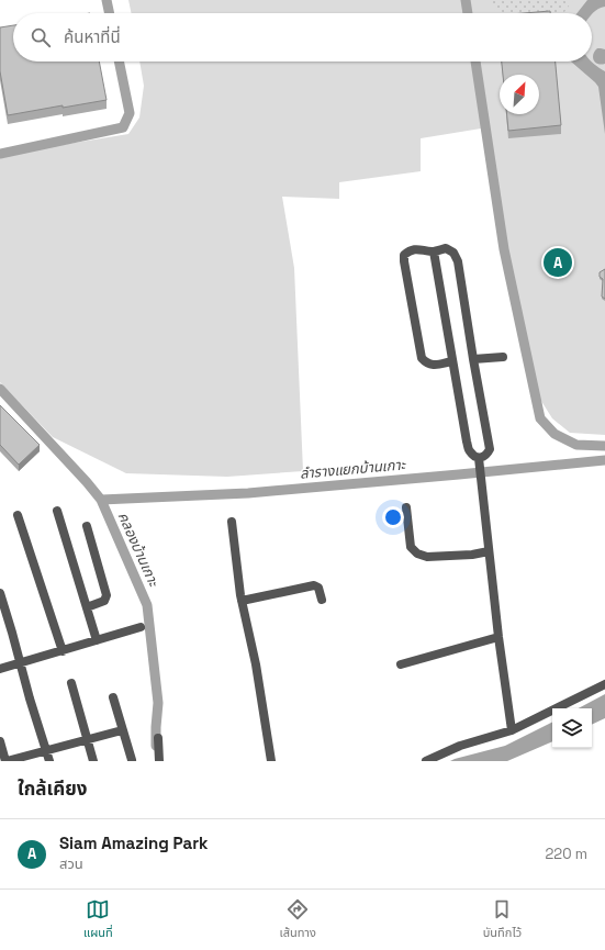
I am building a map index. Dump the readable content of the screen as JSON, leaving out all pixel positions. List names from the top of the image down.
{
  "water": ["ลำรางแยกบ้านเกาะ", "คลองบ้านเกาะ"],
  "north": "top right",
  "page": {
    "search": "ค้นหาที่นี่",
    "pins": "A",
    "heading": "ใกล้เคียง",
    "list": [
      {
        "mark": "A",
        "name": "Siam Amazing Park",
        "note": "สวน",
        "value": "220 m"
      }
    ],
    "nav": ["แผนที่", "เส้นทาง", "บันทึกไว้"]
  }
}
